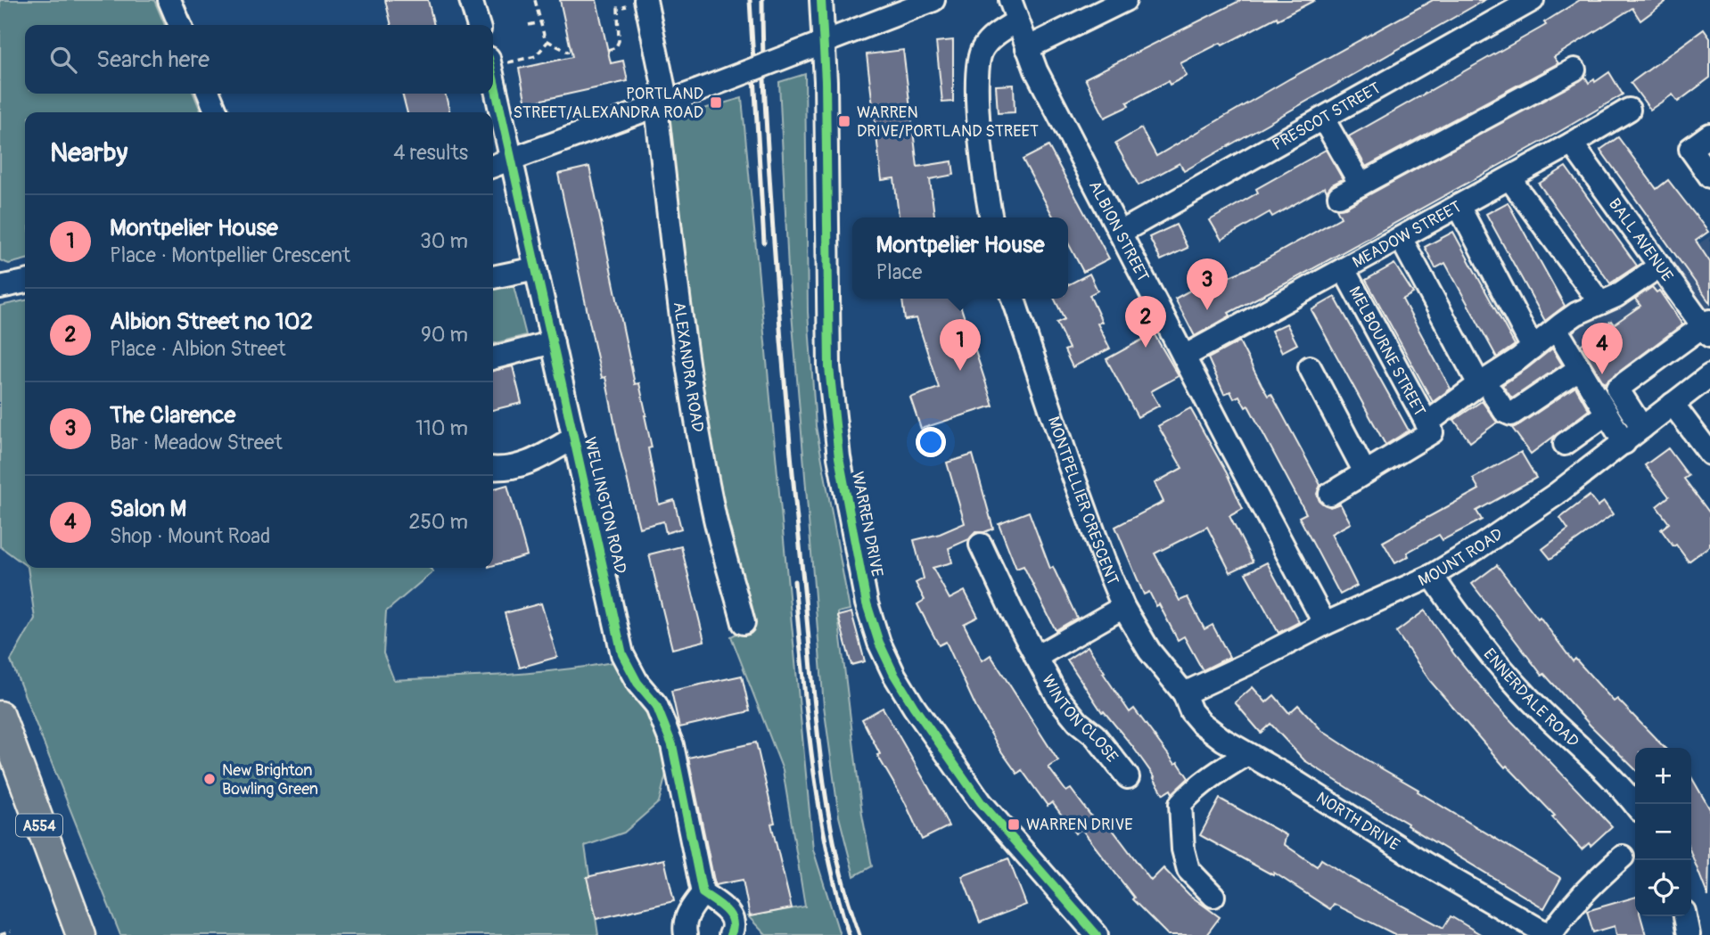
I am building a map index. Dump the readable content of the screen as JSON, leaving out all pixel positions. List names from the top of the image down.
{
  "streets": {
    "main road": ["A554"],
    "street": [
      "PRESCOT STREET",
      "ALBION STREET",
      "MEADOW STREET",
      "BALL AVENUE",
      "MELBOURNE STREET",
      "ALEXANDRA ROAD",
      "MONTPELLIER CRESCENT",
      "WELLINGTON ROAD",
      "WARREN DRIVE",
      "MOUNT ROAD",
      "ENNERDALE ROAD",
      "WINTON CLOSE",
      "NORTH DRIVE"
    ]
  },
  "crossings": [
    ["PRESCOT STREET", "ALBION STREET"],
    ["ALBION STREET", "MEADOW STREET"],
    ["ALBION STREET", "MOUNT ROAD"],
    ["MEADOW STREET", "BALL AVENUE"],
    ["MEADOW STREET", "MELBOURNE STREET"],
    ["MONTPELLIER CRESCENT", "MOUNT ROAD"],
    ["MONTPELLIER CRESCENT", "WINTON CLOSE"],
    ["MONTPELLIER CRESCENT", "NORTH DRIVE"],
    ["MOUNT ROAD", "ENNERDALE ROAD"],
    ["MOUNT ROAD", "NORTH DRIVE"]
  ],
  "places": {
    "transit": ["PORTLAND STREET/ALEXANDRA ROAD", "WARREN DRIVE/PORTLAND STREET", "WARREN DRIVE"],
    "other": ["New Brighton Bowling Green"]
  },
  "page": {
    "search": "Search here",
    "heading": ["Nearby", "4 results"],
    "list": [
      {
        "mark": "1",
        "name": "Montpelier House",
        "note": "Place · Montpellier Crescent",
        "value": "30 m"
      },
      {
        "mark": "2",
        "name": "Albion Street no 102",
        "note": "Place · Albion Street",
        "value": "90 m"
      },
      {
        "mark": "3",
        "name": "The Clarence",
        "note": "Bar · Meadow Street",
        "value": "110 m"
      },
      {
        "mark": "4",
        "name": "Salon M",
        "note": "Shop · Mount Road",
        "value": "250 m"
      }
    ],
    "popup": ["Montpelier House", "Place"],
    "pins": [
      "3",
      "2",
      "1",
      "4"
    ],
    "map_buttons": ["+", "−"]
  }
}
